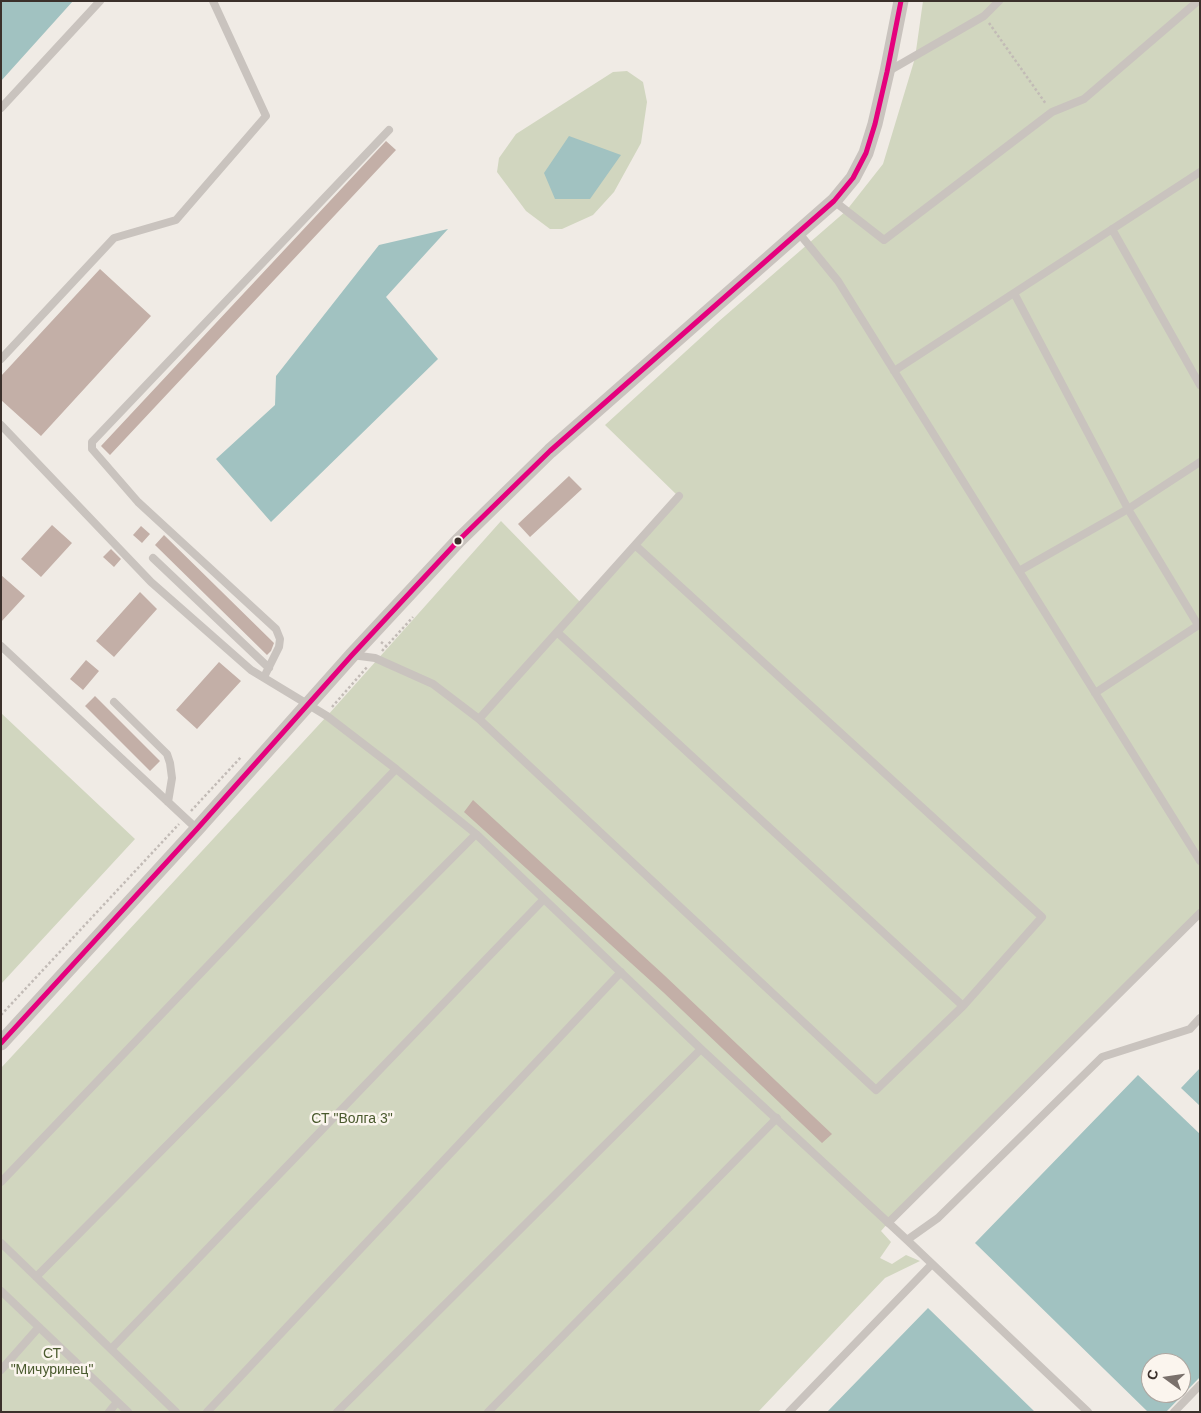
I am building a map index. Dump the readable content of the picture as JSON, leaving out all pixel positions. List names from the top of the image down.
{
  "parks": ["СТ \"Волга 3\"", "СТ \"Мичуринец\""],
  "north": "left"
}
